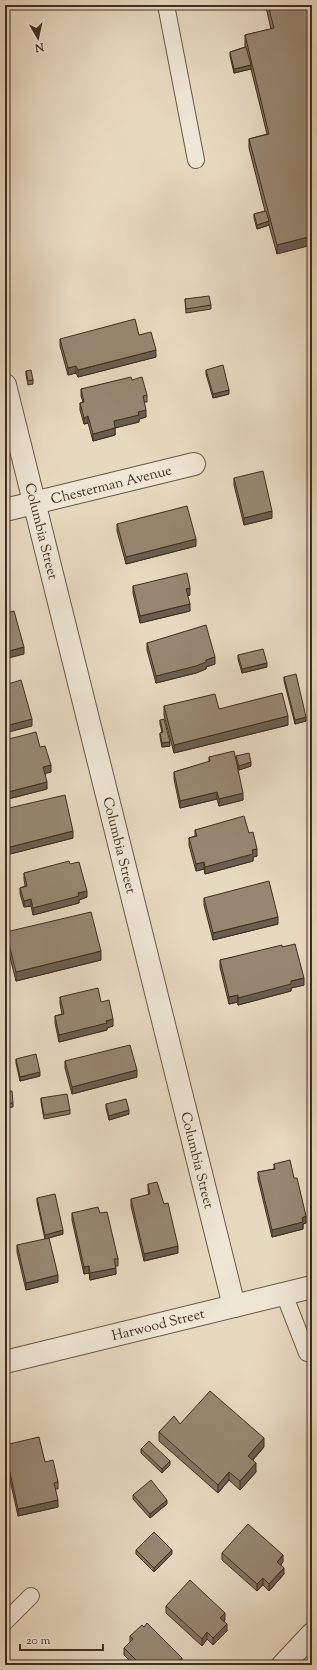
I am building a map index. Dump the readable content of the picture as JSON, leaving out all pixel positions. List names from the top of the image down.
{
  "streets": {
    "street": ["Chesterman Avenue", "Columbia Street", "Harwood Street"]
  },
  "crossings": [
    ["Chesterman Avenue", "Columbia Street"],
    ["Columbia Street", "Harwood Street"]
  ],
  "scale_bar": "20 m",
  "north": "bottom"
}
